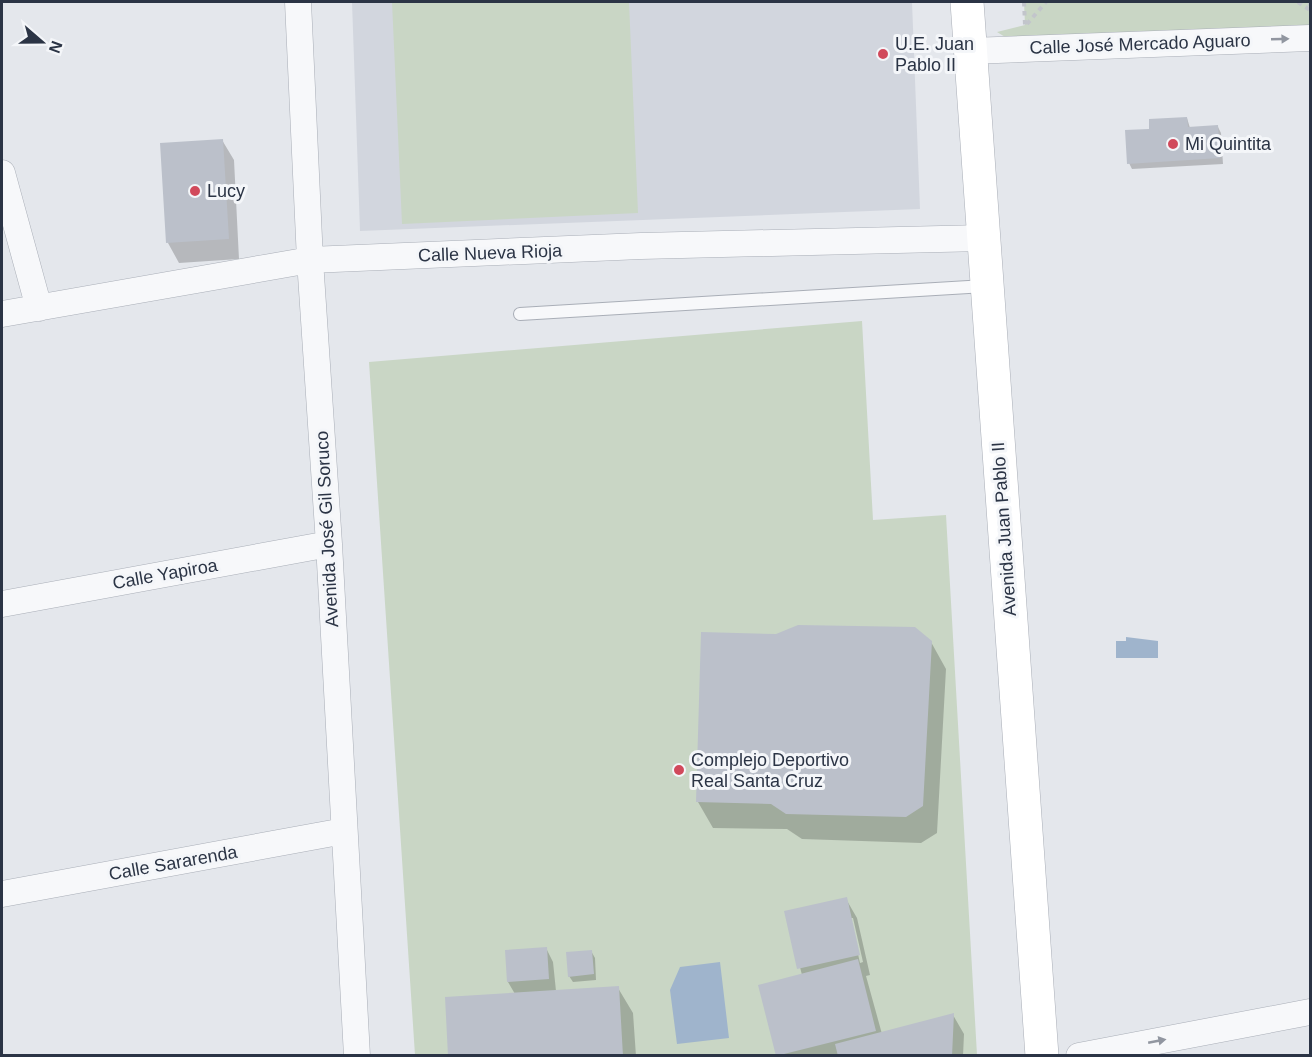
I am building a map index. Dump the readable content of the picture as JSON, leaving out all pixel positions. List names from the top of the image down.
{
  "streets": {
    "street": [
      "Calle José Mercado Aguaro",
      "Calle Nueva Rioja",
      "Avenida José Gil Soruco",
      "Avenida Juan Pablo II",
      "Calle Yapiroa",
      "Calle Sararenda"
    ]
  },
  "crossings": [
    ["Calle José Mercado Aguaro", "Avenida Juan Pablo II"],
    ["Calle Nueva Rioja", "Avenida José Gil Soruco"],
    ["Calle Nueva Rioja", "Avenida Juan Pablo II"],
    ["Avenida José Gil Soruco", "Calle Yapiroa"],
    ["Avenida José Gil Soruco", "Calle Sararenda"]
  ],
  "one_way": ["Calle José Mercado Aguaro"],
  "places": [
    "U.E. Juan Pablo II",
    "Mi Quintita",
    "Lucy",
    "Complejo Deportivo Real Santa Cruz"
  ],
  "north": "right"
}
